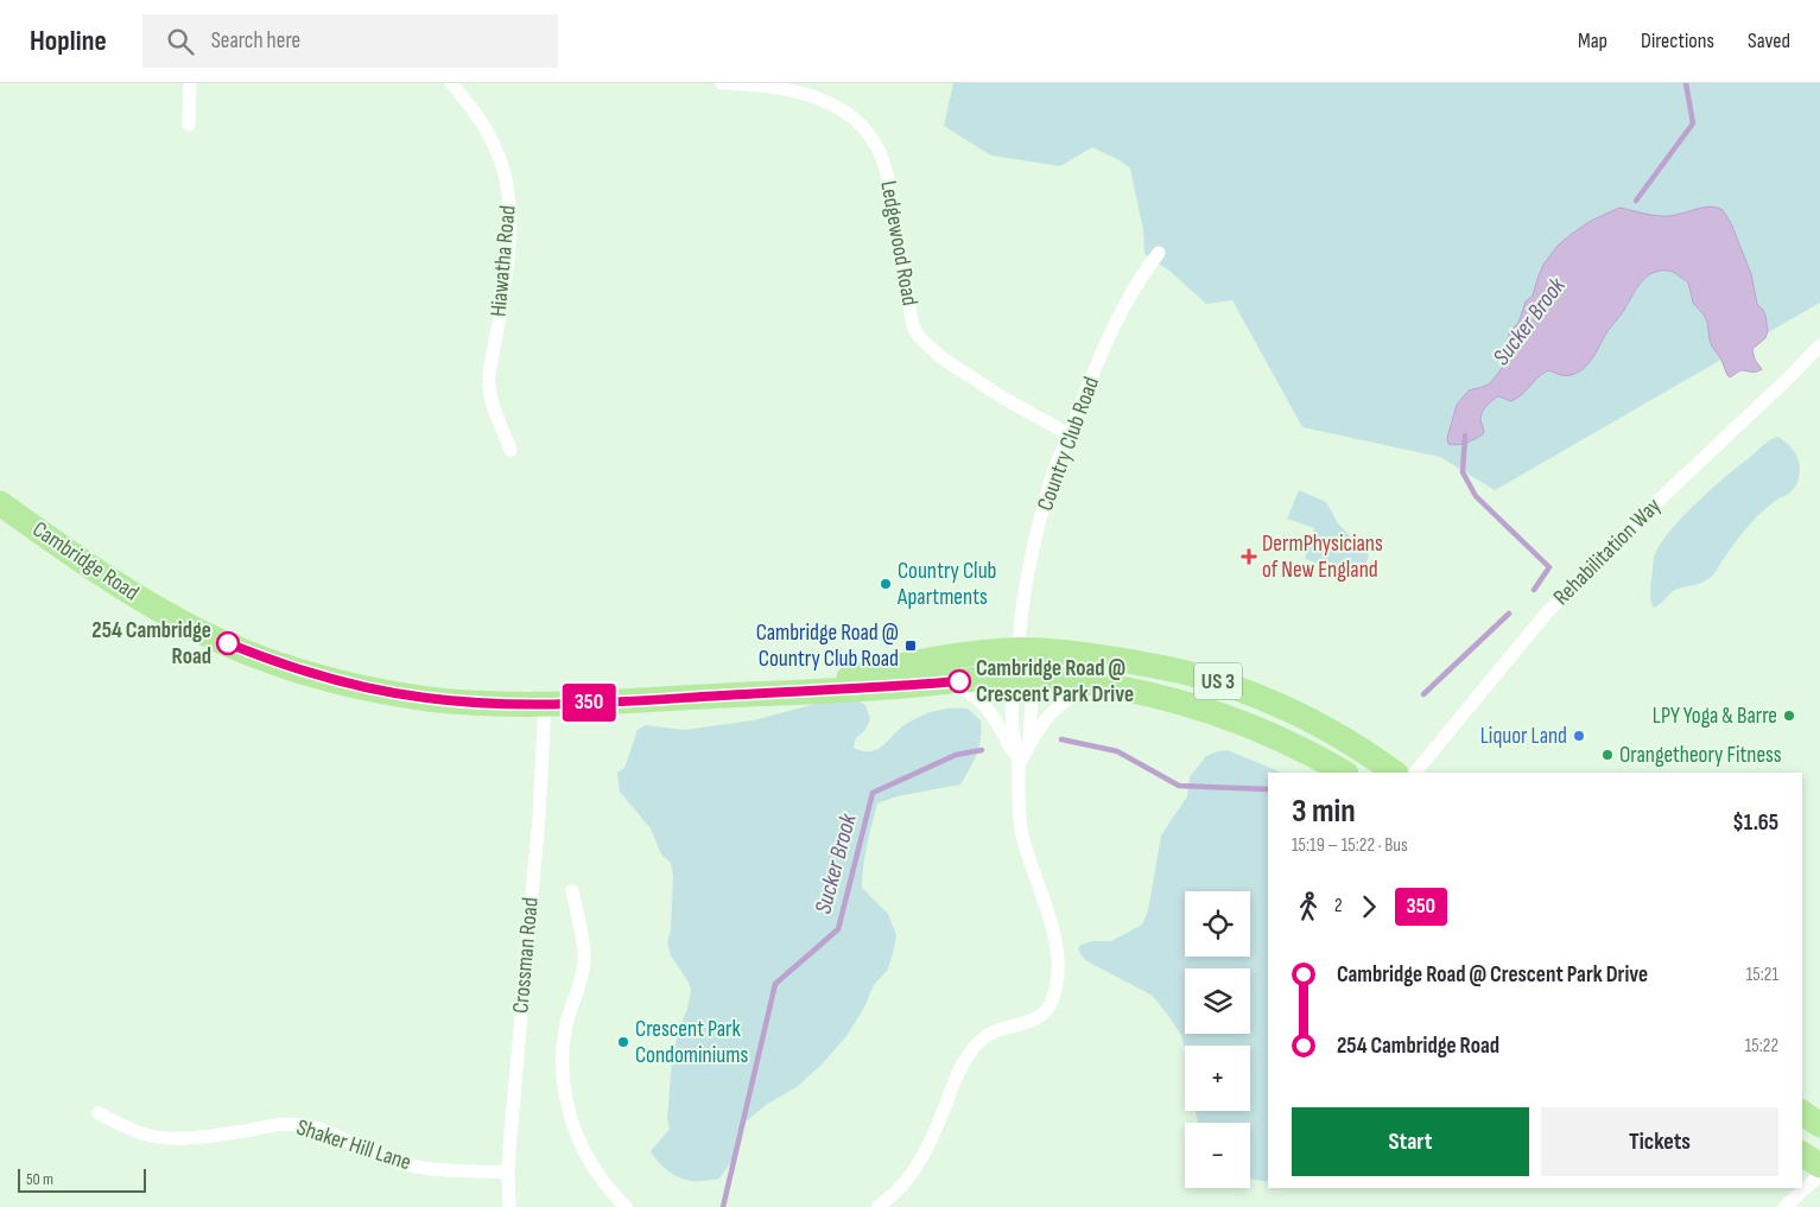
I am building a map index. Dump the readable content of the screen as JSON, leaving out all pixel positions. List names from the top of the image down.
{
  "streets": {
    "highway": ["Cambridge Road", "US 3"],
    "street": [
      "Ledgewood Road",
      "Hiawatha Road",
      "Country Club Road",
      "Rehabilitation Way",
      "Crossman Road",
      "Shaker Hill Lane"
    ]
  },
  "crossings": [
    ["Ledgewood Road", "Country Club Road"],
    ["Country Club Road", "Cambridge Road"],
    ["Cambridge Road", "Crossman Road"],
    ["Crossman Road", "Shaker Hill Lane"]
  ],
  "water": ["Sucker Brook"],
  "places": {
    "health": ["DermPhysicians of New England"],
    "other": [
      "Country Club Apartments",
      "254 Cambridge Road",
      "Cambridge Road @ Crescent Park Drive",
      "LPY Yoga & Barre",
      "Liquor Land",
      "Orangetheory Fitness",
      "Crescent Park Condominiums"
    ],
    "transit": ["Cambridge Road @ Country Club Road"]
  },
  "lines": ["bus line 350"],
  "scale_bar": "50 m",
  "page": {
    "header": "Hopline",
    "search": "Search here",
    "nav": ["Map", "Directions", "Saved"],
    "on_map": "350",
    "heading": ["3 min", "15:19 – 15:22 · Bus", "$1.65"],
    "legs": ["2", "350"],
    "map_buttons": ["+", "−"],
    "list": [
      {
        "name": "Cambridge Road @ Crescent Park Drive",
        "value": "15:21"
      },
      {
        "name": "254 Cambridge Road",
        "value": "15:22"
      }
    ],
    "buttons": ["Start", "Tickets"],
    "scale": "50 m"
  }
}
